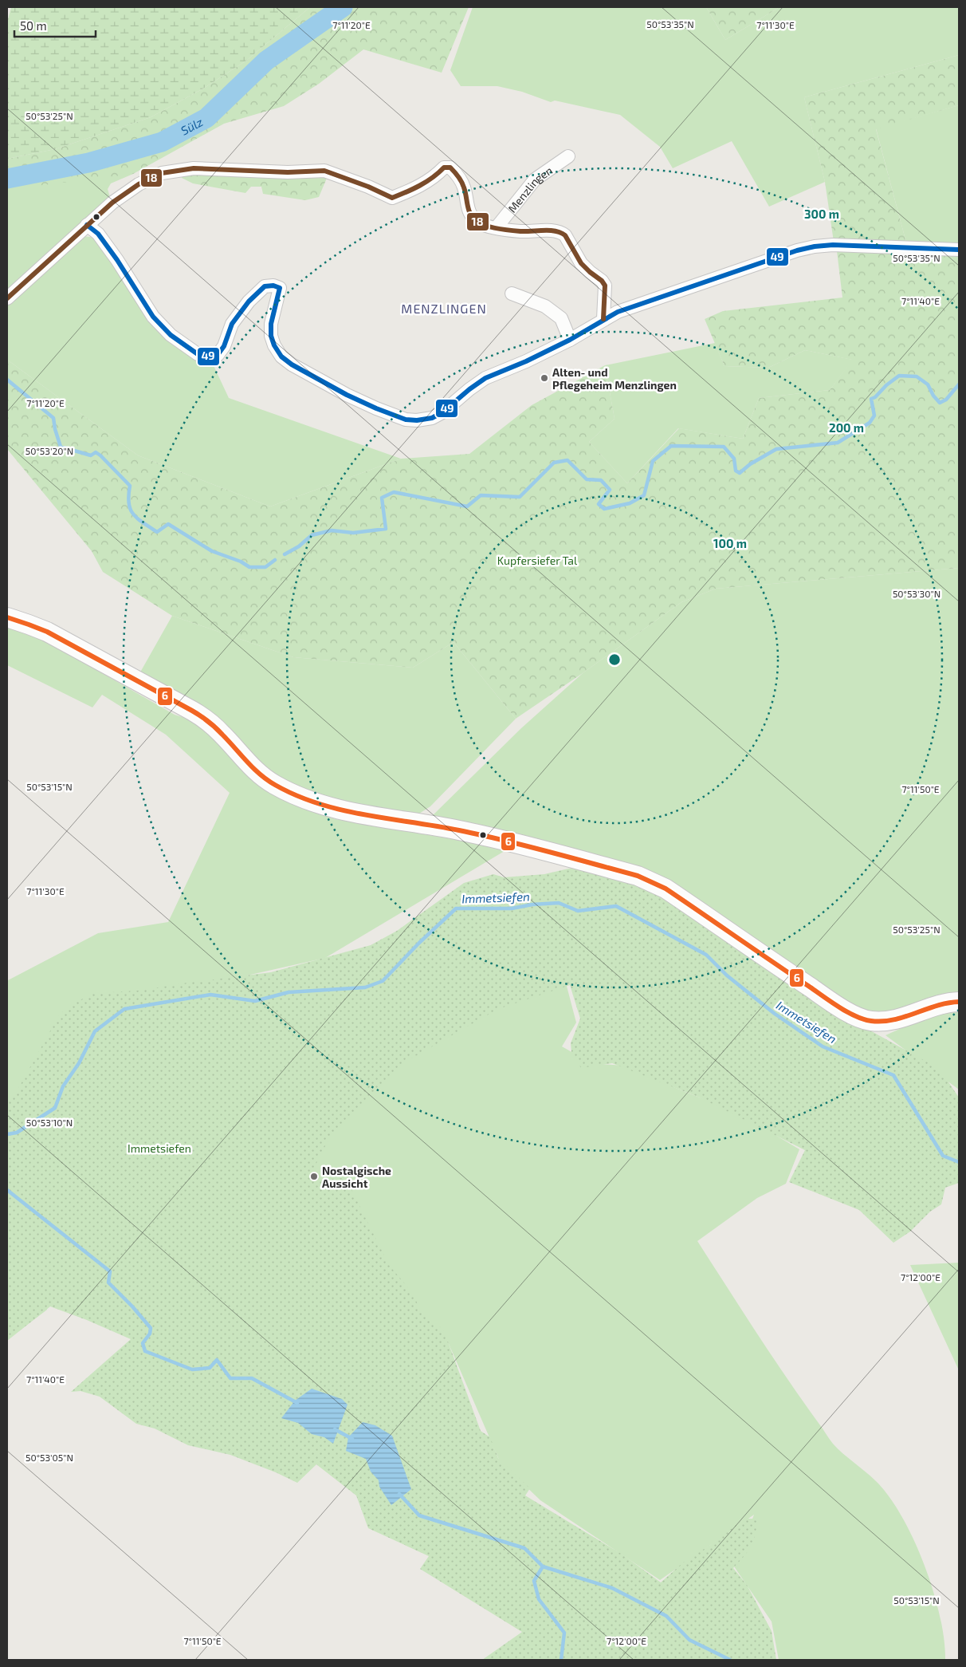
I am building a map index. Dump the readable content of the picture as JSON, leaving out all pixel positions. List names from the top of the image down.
{
  "streets": {
    "street": ["Menzlingen"]
  },
  "districts": ["MENZLINGEN"],
  "water": ["Sülz", "Immetsiefen"],
  "parks": ["Kupfersiefer Tal", "Immetsiefen"],
  "places": ["Alten- und Pflegeheim Menzlingen", "Nostalgische Aussicht"],
  "lines": ["transit line 18", "transit line 49", "transit line 6"],
  "scale_bar": "50 m",
  "coordinates": [
    "50°53'35\"N",
    "7°11'20\"E",
    "7°11'30\"E",
    "50°53'25\"N",
    "7°11'40\"E",
    "50°53'20\"N",
    "50°53'30\"N",
    "50°53'15\"N",
    "7°11'50\"E",
    "50°53'10\"N",
    "7°12'00\"E",
    "50°53'05\"N"
  ],
  "rings": ["300 m", "200 m", "100 m"]
}
